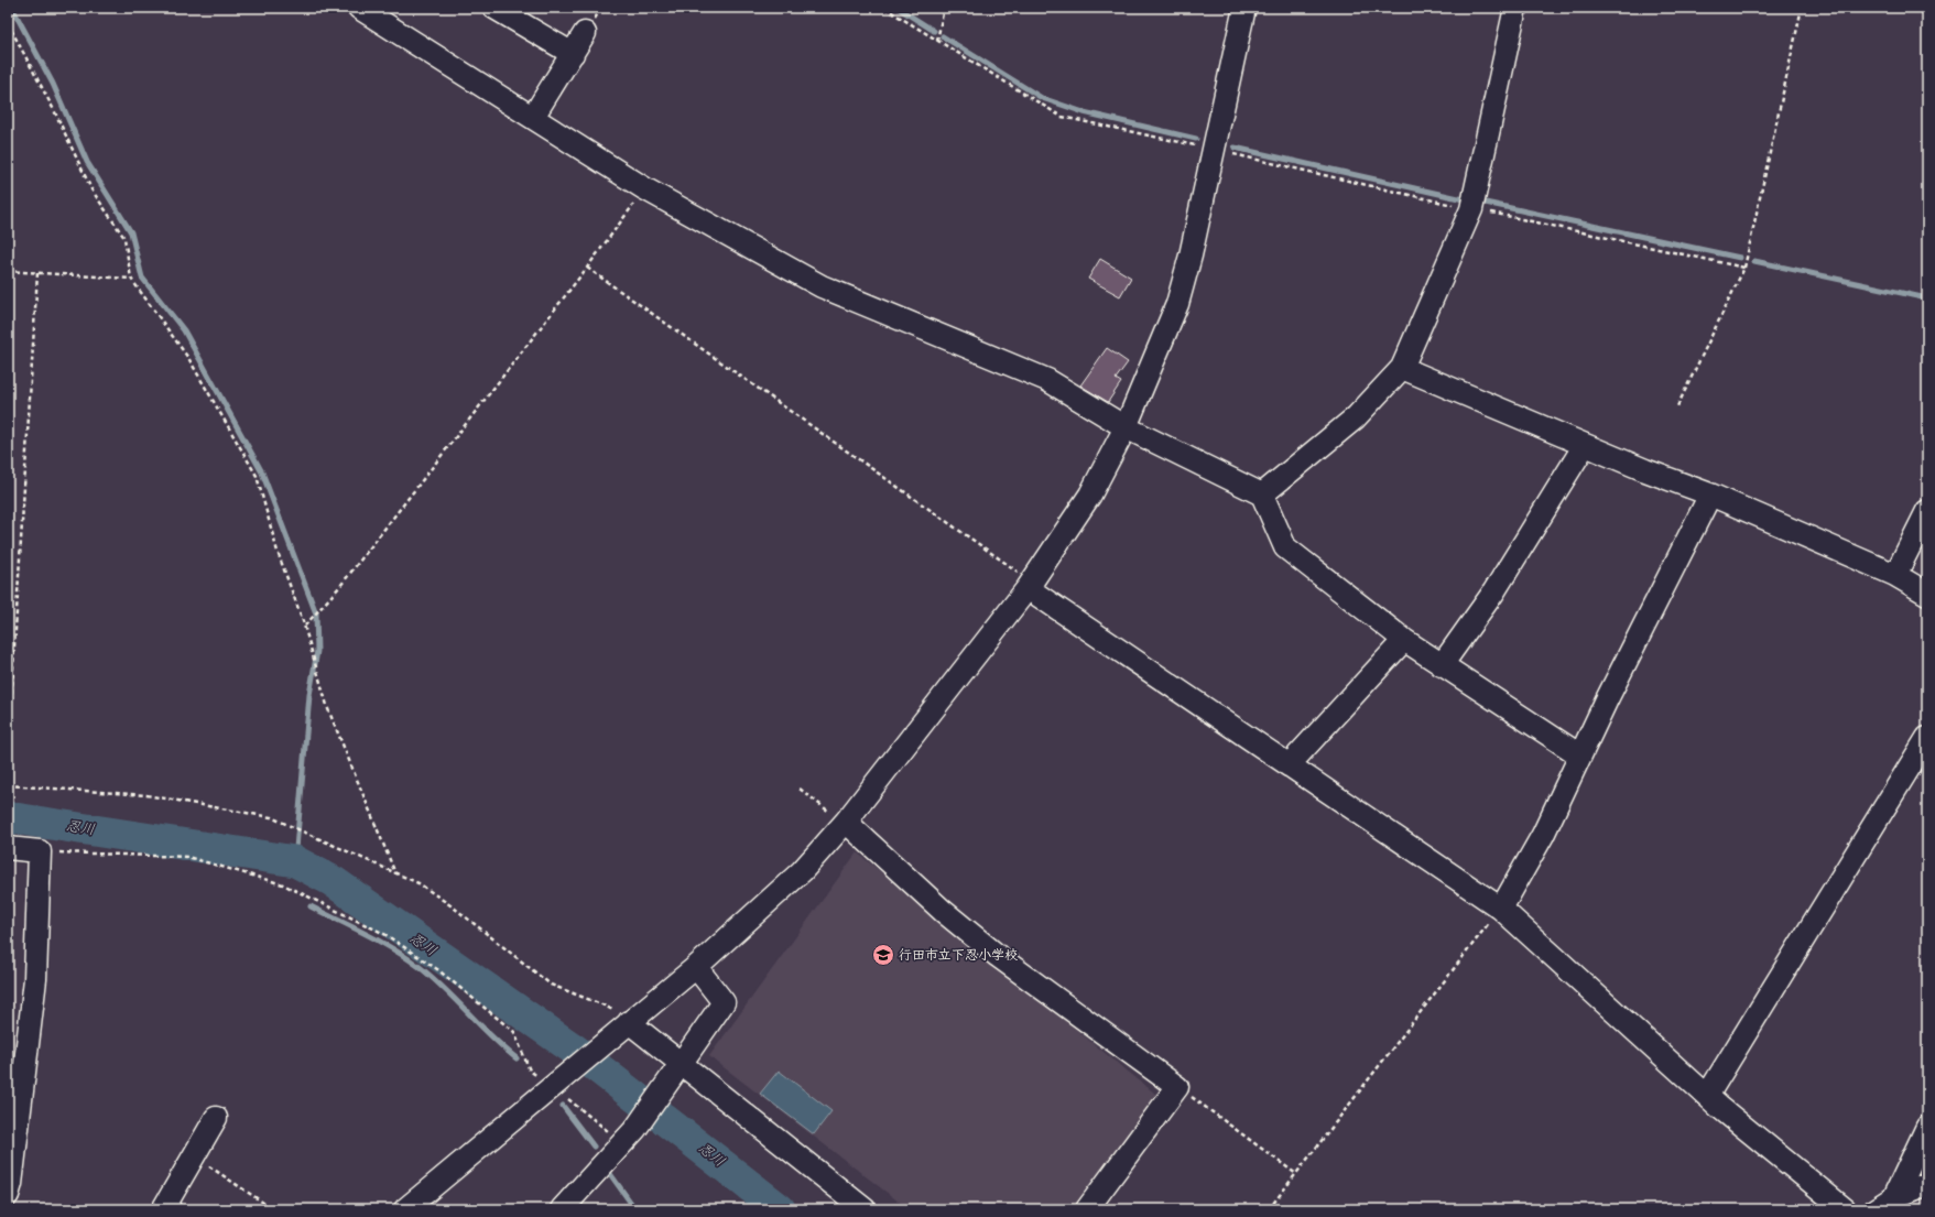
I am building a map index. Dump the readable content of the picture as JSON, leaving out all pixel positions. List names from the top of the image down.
{
  "water": ["忍川"],
  "places": {
    "school or university": ["行田市立下忍小学校"]
  }
}
